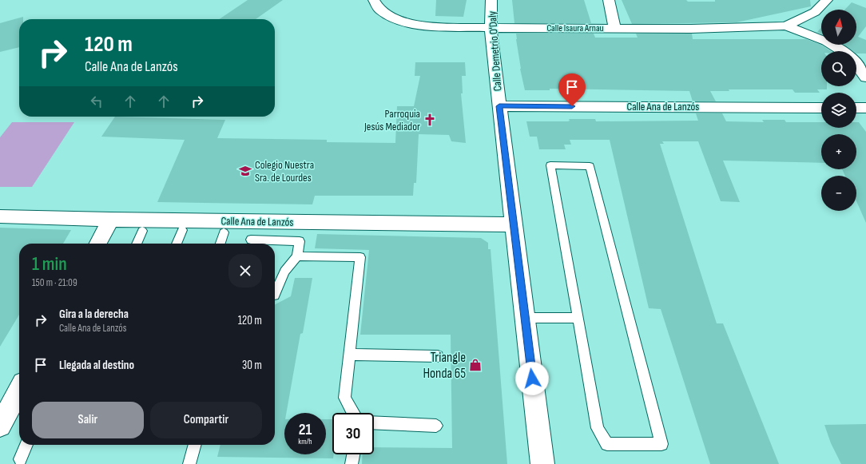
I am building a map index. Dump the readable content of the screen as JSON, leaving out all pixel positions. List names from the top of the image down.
{
  "streets": {
    "street": ["Calle Isaura Arnau", "Calle Demetrio O'Daly", "Calle Ana de Lanzós"]
  },
  "crossings": [
    ["Calle Isaura Arnau", "Calle Demetrio O'Daly"],
    ["Calle Demetrio O'Daly", "Calle Ana de Lanzós"]
  ],
  "places": {
    "church": ["Parroquia Jesús Mediador"],
    "school or university": ["Colegio Nuestra Sra. de Lourdes"],
    "shop": ["Triangle Honda 65"]
  },
  "north": "top",
  "page": {
    "map_buttons": ["+", "−"],
    "turn": ["120 m", "Calle Ana de Lanzós"],
    "heading": ["1 min", "150 m · 21:09"],
    "list": [
      {
        "name": "Gira a la derecha",
        "note": "Calle Ana de Lanzós",
        "value": "120 m"
      },
      {
        "name": "Llegada al destino",
        "value": "30 m"
      }
    ],
    "buttons": ["Salir", "Compartir"],
    "speed": "21 km/h",
    "limit": "30"
  }
}
